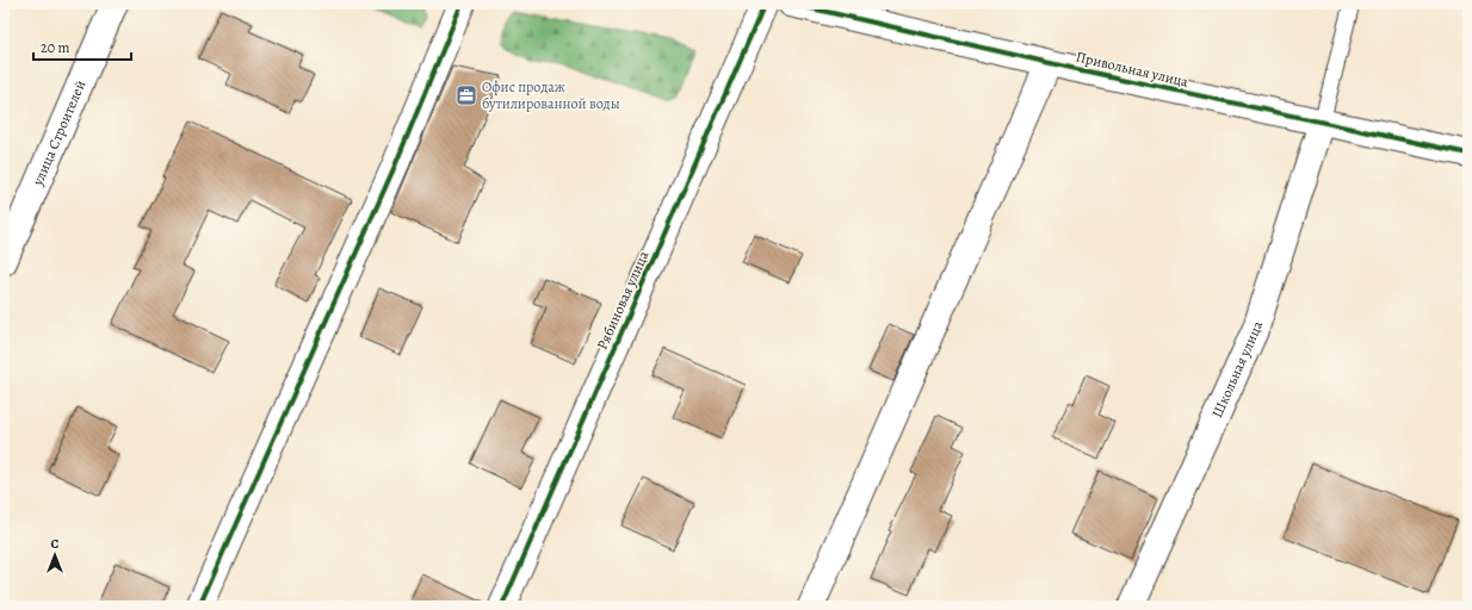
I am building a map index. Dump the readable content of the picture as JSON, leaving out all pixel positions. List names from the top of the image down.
{
  "streets": {
    "street": [
      "Привольная улица",
      "улица Строителей",
      "Рябиновая улица",
      "Школьная улица"
    ]
  },
  "crossings": [
    ["Привольная улица", "Школьная улица"]
  ],
  "places": {
    "office": ["Офис продаж бутилированной воды"]
  },
  "scale_bar": "20 m",
  "north": "top"
}
